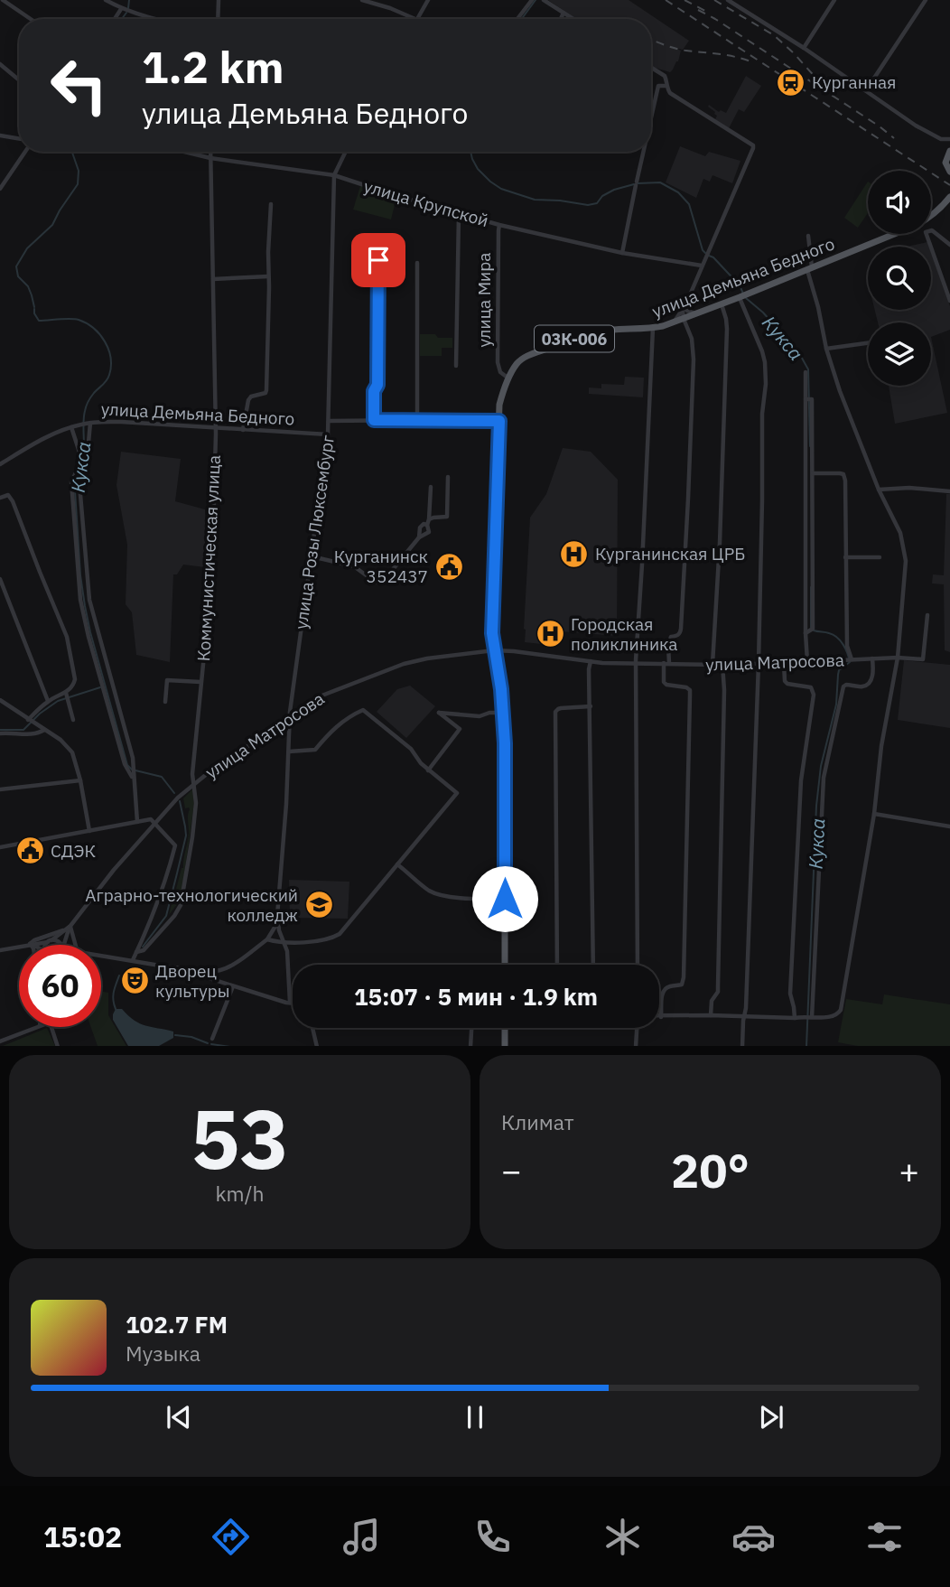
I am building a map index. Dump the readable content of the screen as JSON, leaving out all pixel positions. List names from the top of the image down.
{
  "streets": {
    "main road": ["улица Демьяна Бедного", "03К-006"],
    "street": [
      "улица Крупской",
      "улица Мира",
      "улица Розы Люксембург",
      "Коммунистическая улица",
      "улица Матросова"
    ]
  },
  "crossings": [
    ["улица Крупской", "улица Мира"],
    ["улица Крупской", "улица Розы Люксембург"],
    ["улица Крупской", "Коммунистическая улица"],
    ["улица Демьяна Бедного", "улица Мира"],
    ["улица Демьяна Бедного", "03К-006"],
    ["улица Демьяна Бедного", "улица Розы Люксембург"],
    ["улица Демьяна Бедного", "Коммунистическая улица"],
    ["улица Мира", "03К-006"],
    ["03К-006", "улица Матросова"],
    ["улица Розы Люксембург", "улица Матросова"],
    ["Коммунистическая улица", "улица Матросова"]
  ],
  "water": ["Кукса"],
  "places": {
    "station": ["Курганная"],
    "hospital": ["Курганинская ЦРБ", "Городская поликлиника"],
    "public building": ["Курганинск 352437", "СДЭК"],
    "school or university": ["Аграрно-технологический колледж"],
    "theatre": ["Дворец культуры"]
  },
  "page": {
    "turn": ["1.2 km", "улица Демьяна Бедного"],
    "limit": "60",
    "trip": "15:07 · 5 мин · 1.9 km",
    "tile": [
      ["53", "km/h"],
      "Климат"
    ],
    "heat": ["−", "20°", "+"],
    "song": ["102.7 FM", "Музыка"],
    "tabs": "15:02"
  }
}
